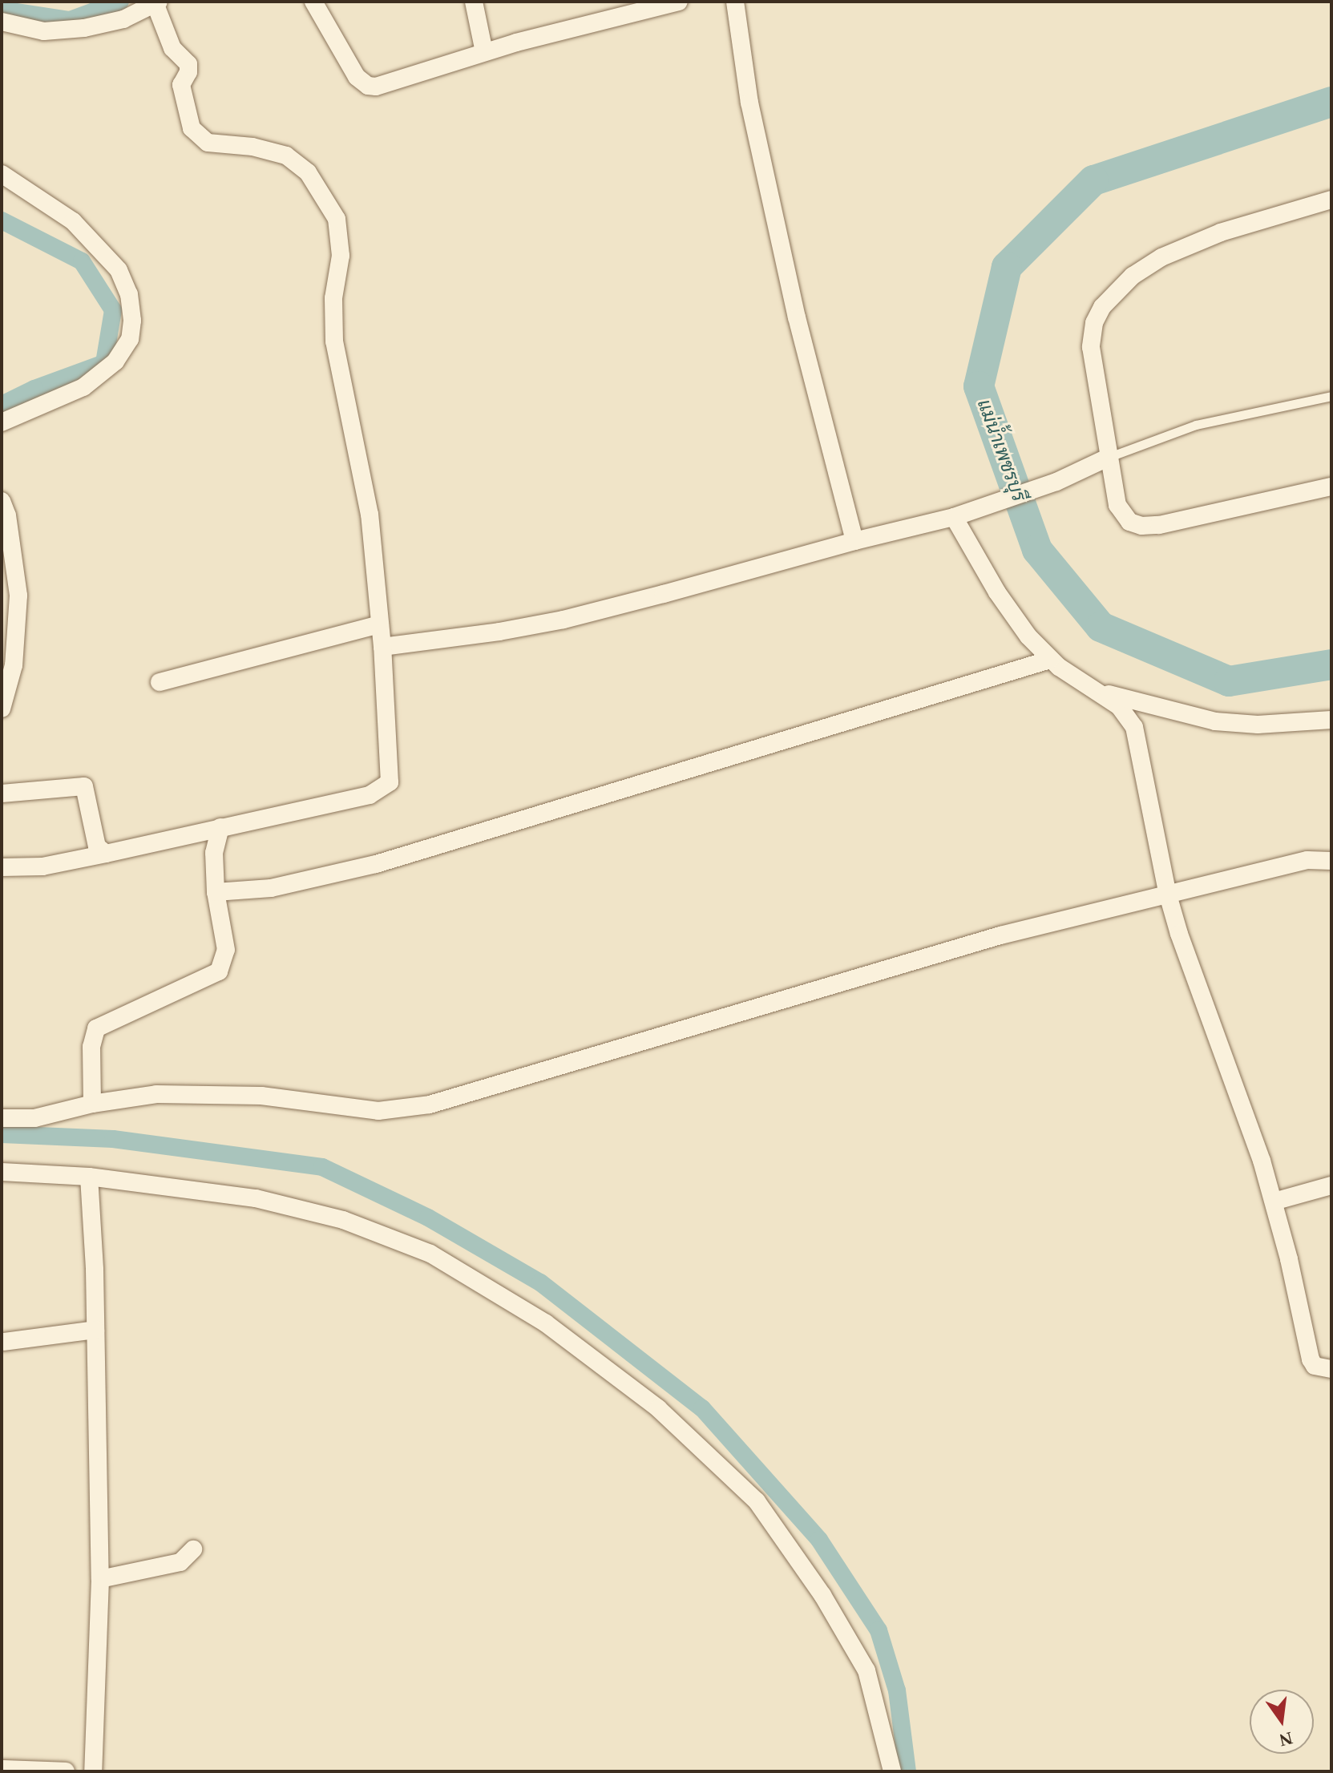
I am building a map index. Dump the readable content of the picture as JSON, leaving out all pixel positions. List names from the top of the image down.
{
  "water": ["แม่น้ำเพชรบุรี"],
  "north": "bottom"
}
